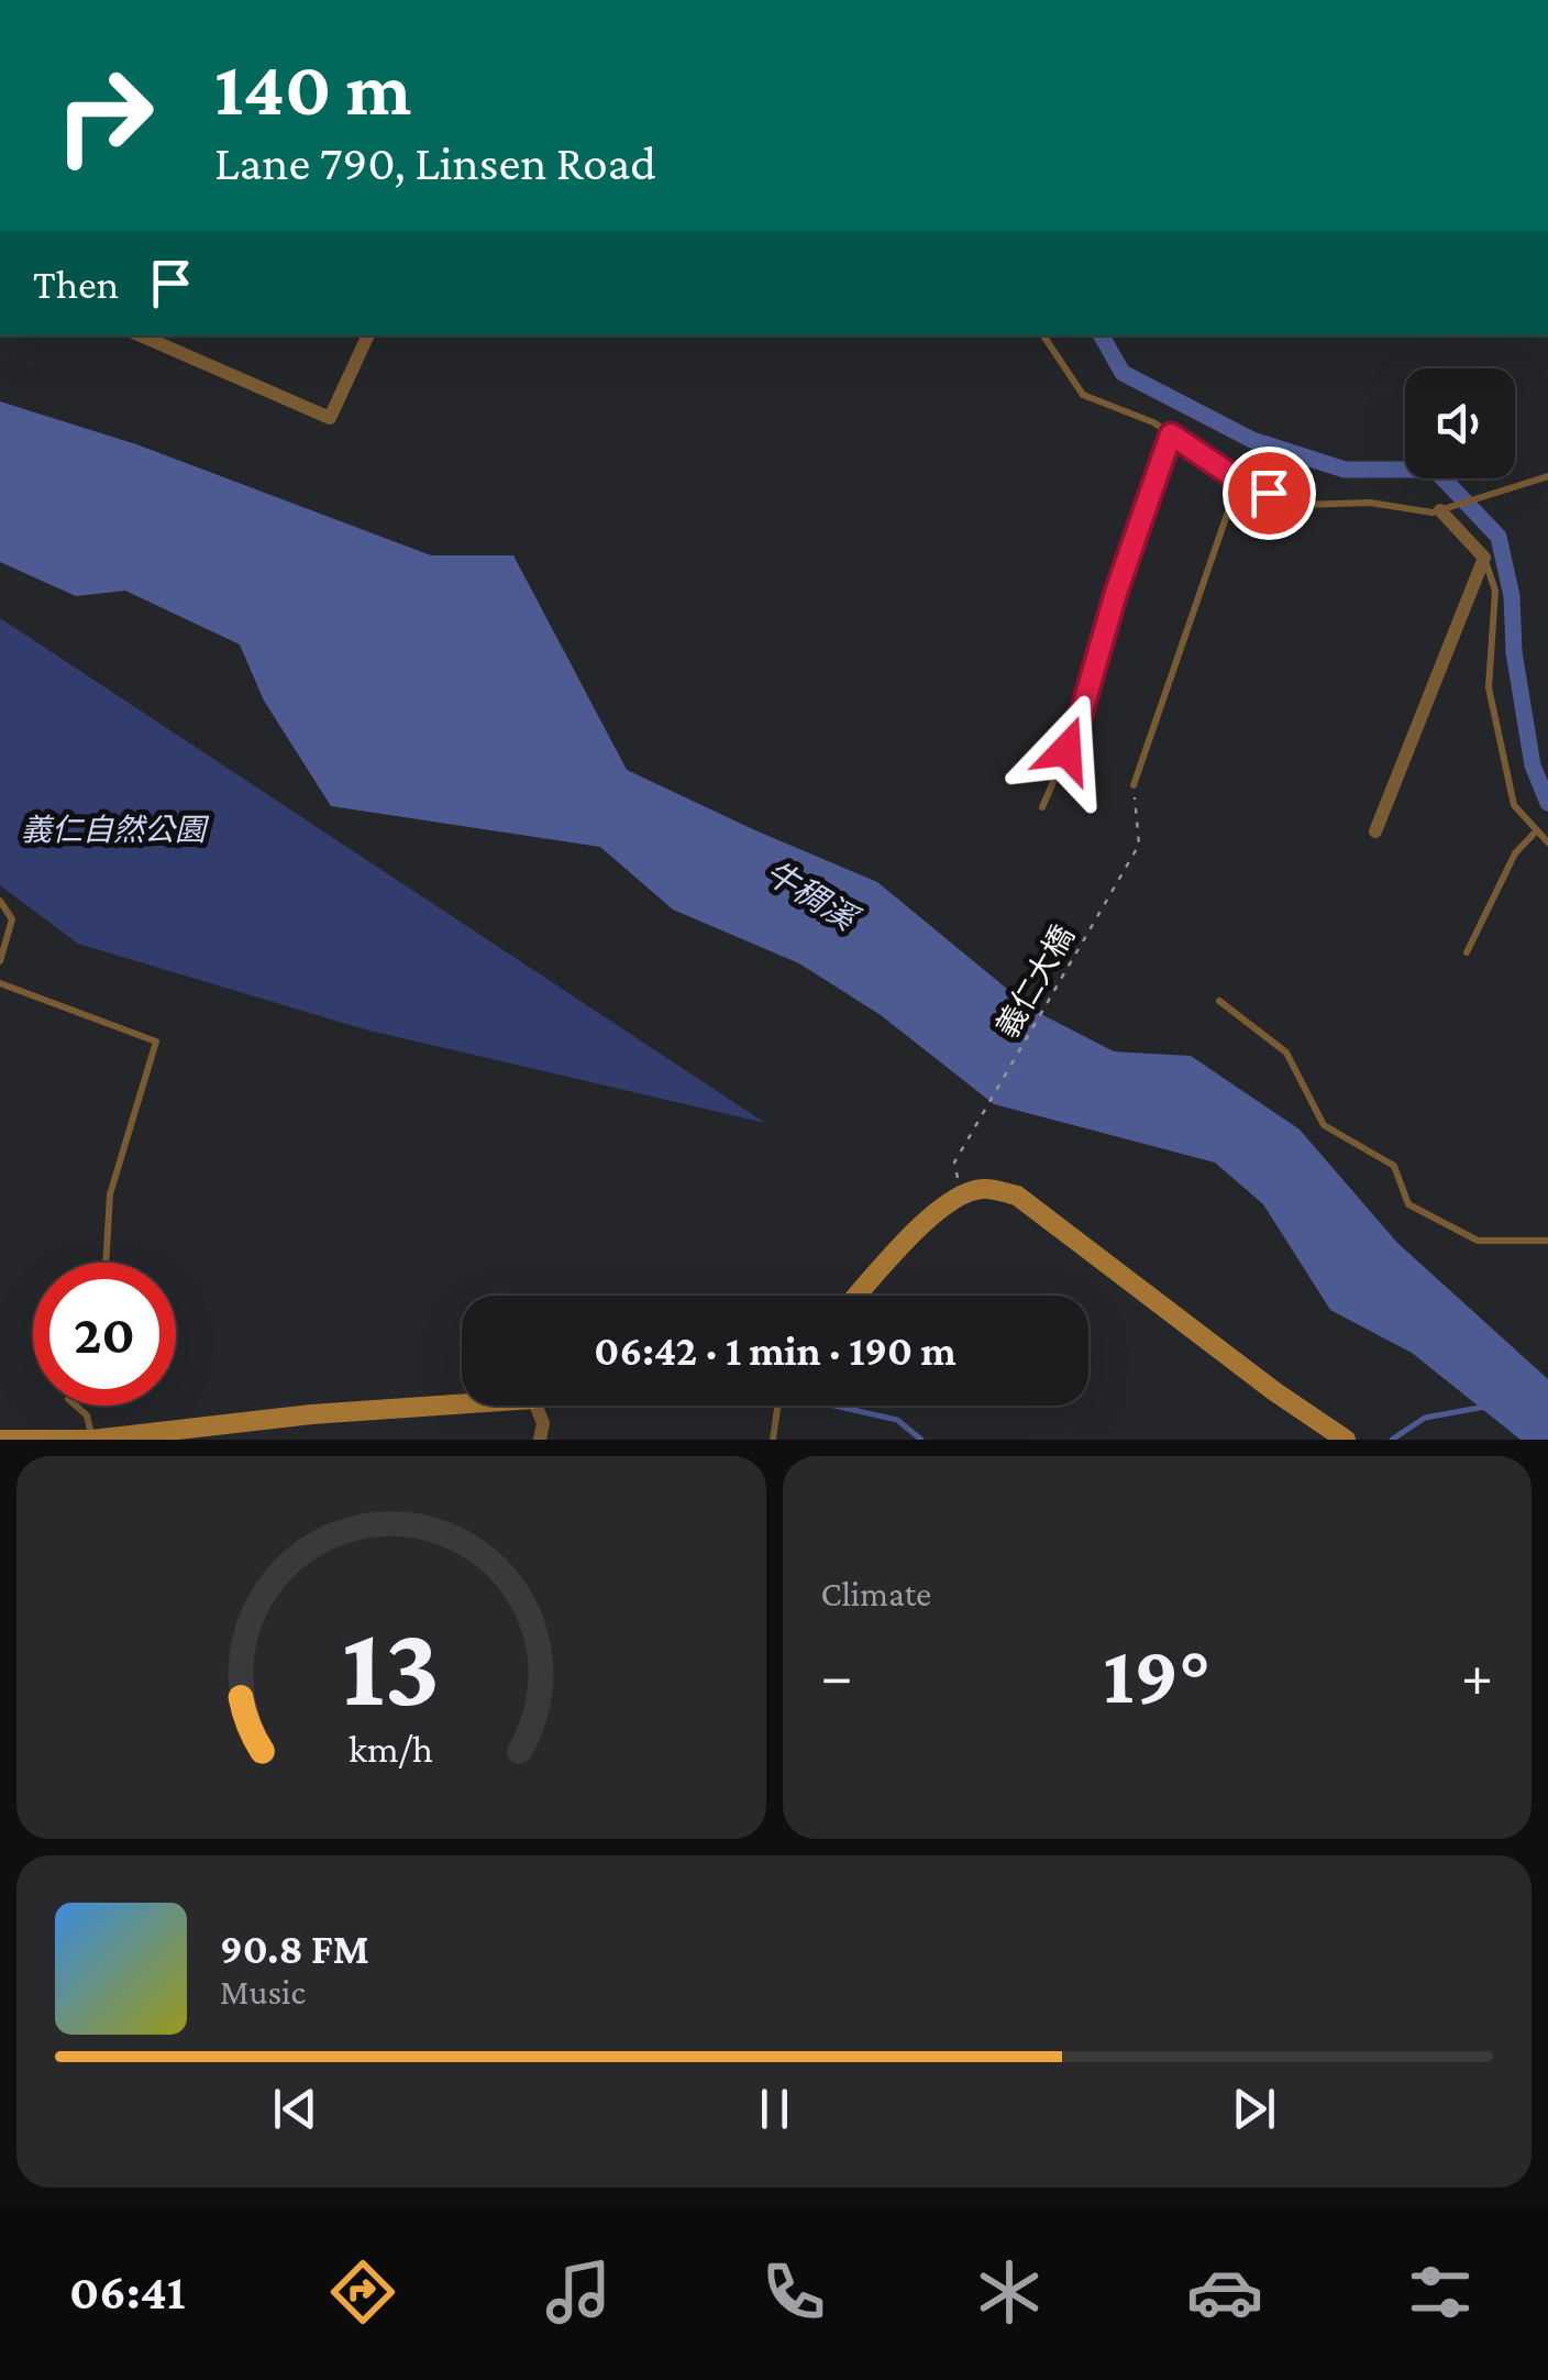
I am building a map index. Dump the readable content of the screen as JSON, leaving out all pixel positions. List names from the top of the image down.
{
  "streets": {
    "path": ["義仁大橋"]
  },
  "water": ["牛稠溪"],
  "parks": ["義仁自然公園"],
  "page": {
    "turn": ["140 m", "Lane 790, Linsen Road"],
    "then": "Then",
    "limit": "20",
    "trip": "06:42 · 1 min · 190 m",
    "tile": "Climate",
    "heat": ["−", "19°", "+"],
    "song": ["90.8 FM", "Music"],
    "tabs": "06:41",
    "gauge": ["13", "km/h"]
  }
}
